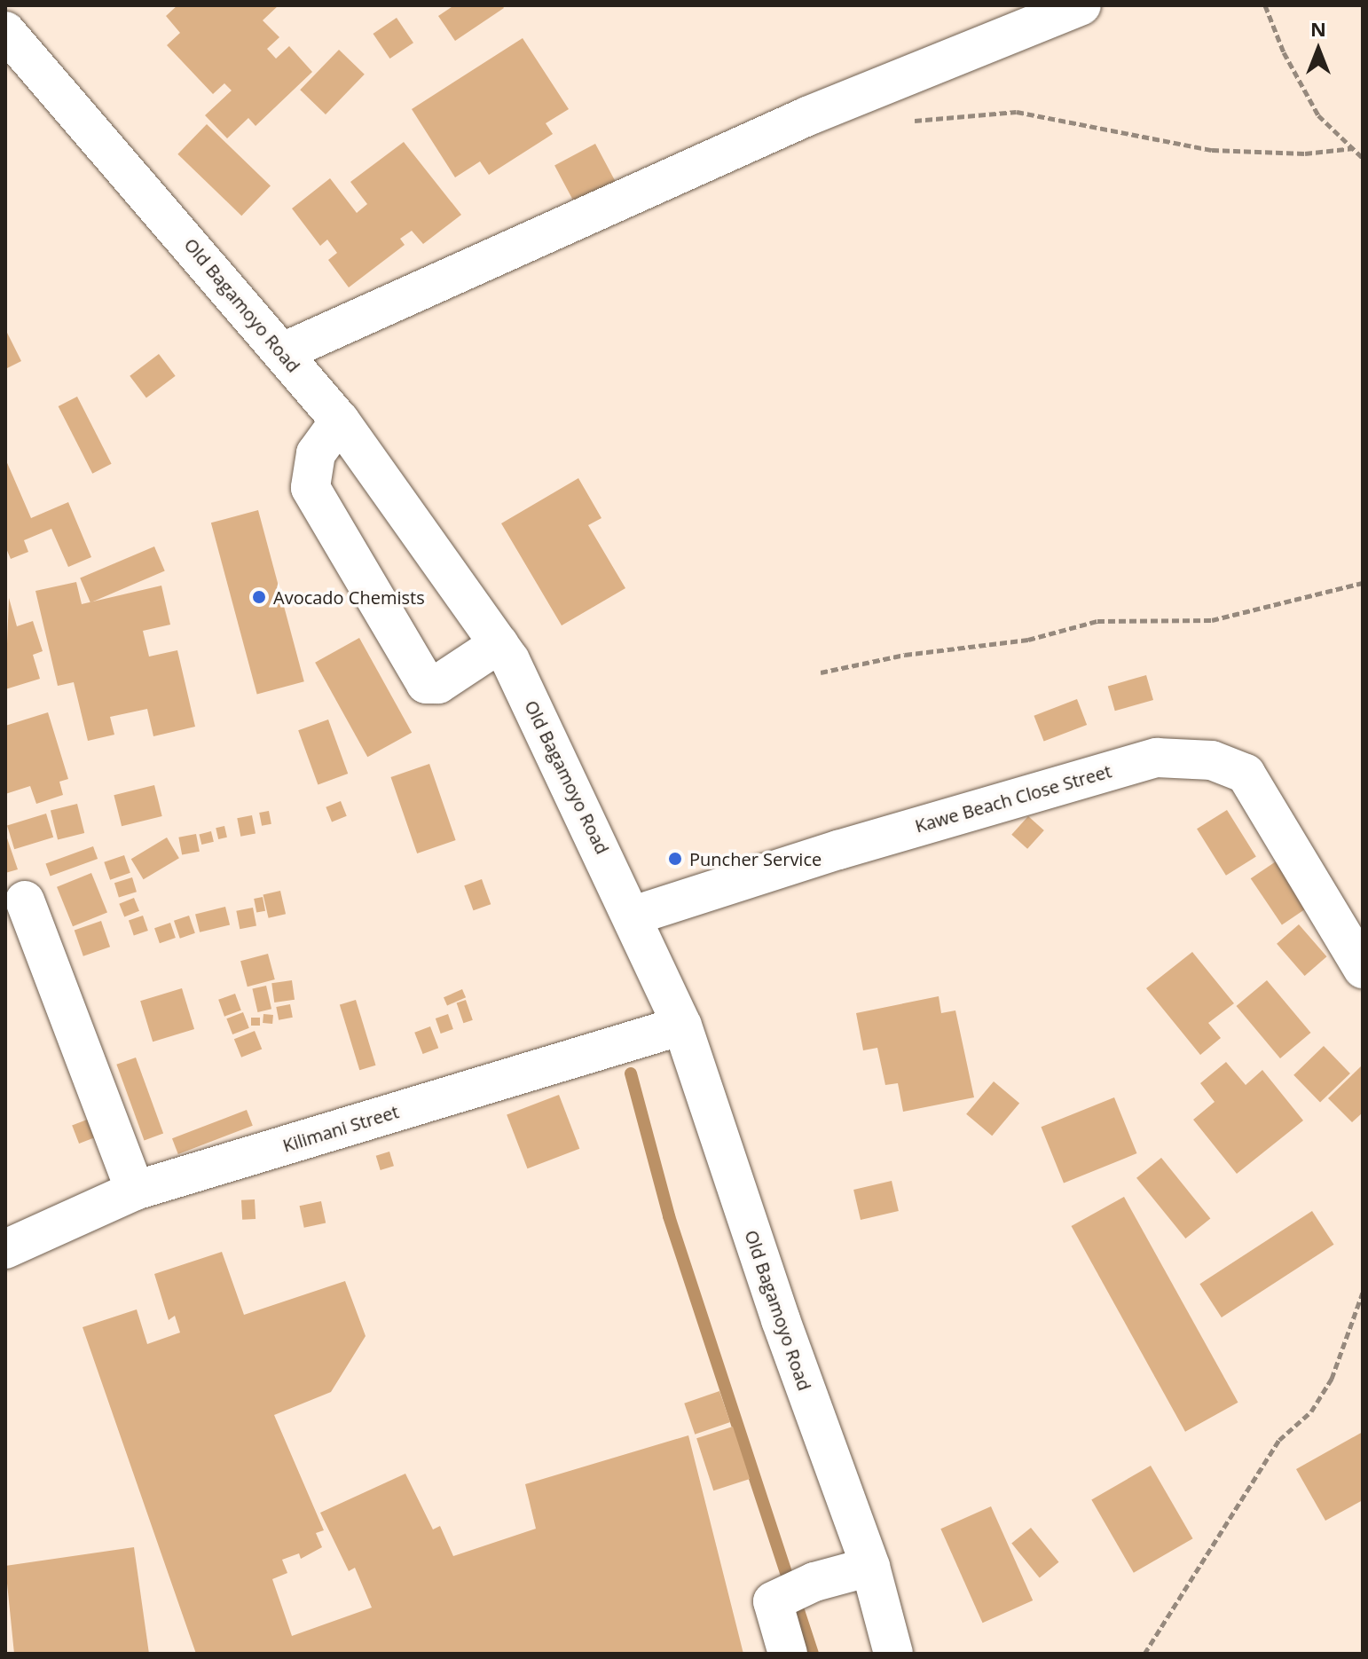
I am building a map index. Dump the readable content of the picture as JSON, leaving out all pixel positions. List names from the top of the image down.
{
  "streets": {
    "street": ["Old Bagamoyo Road", "Kawe Beach Close Street", "Kilimani Street"]
  },
  "crossings": [
    ["Old Bagamoyo Road", "Kawe Beach Close Street"],
    ["Old Bagamoyo Road", "Kilimani Street"]
  ],
  "places": ["Avocado Chemists", "Puncher Service"],
  "north": "top"
}
